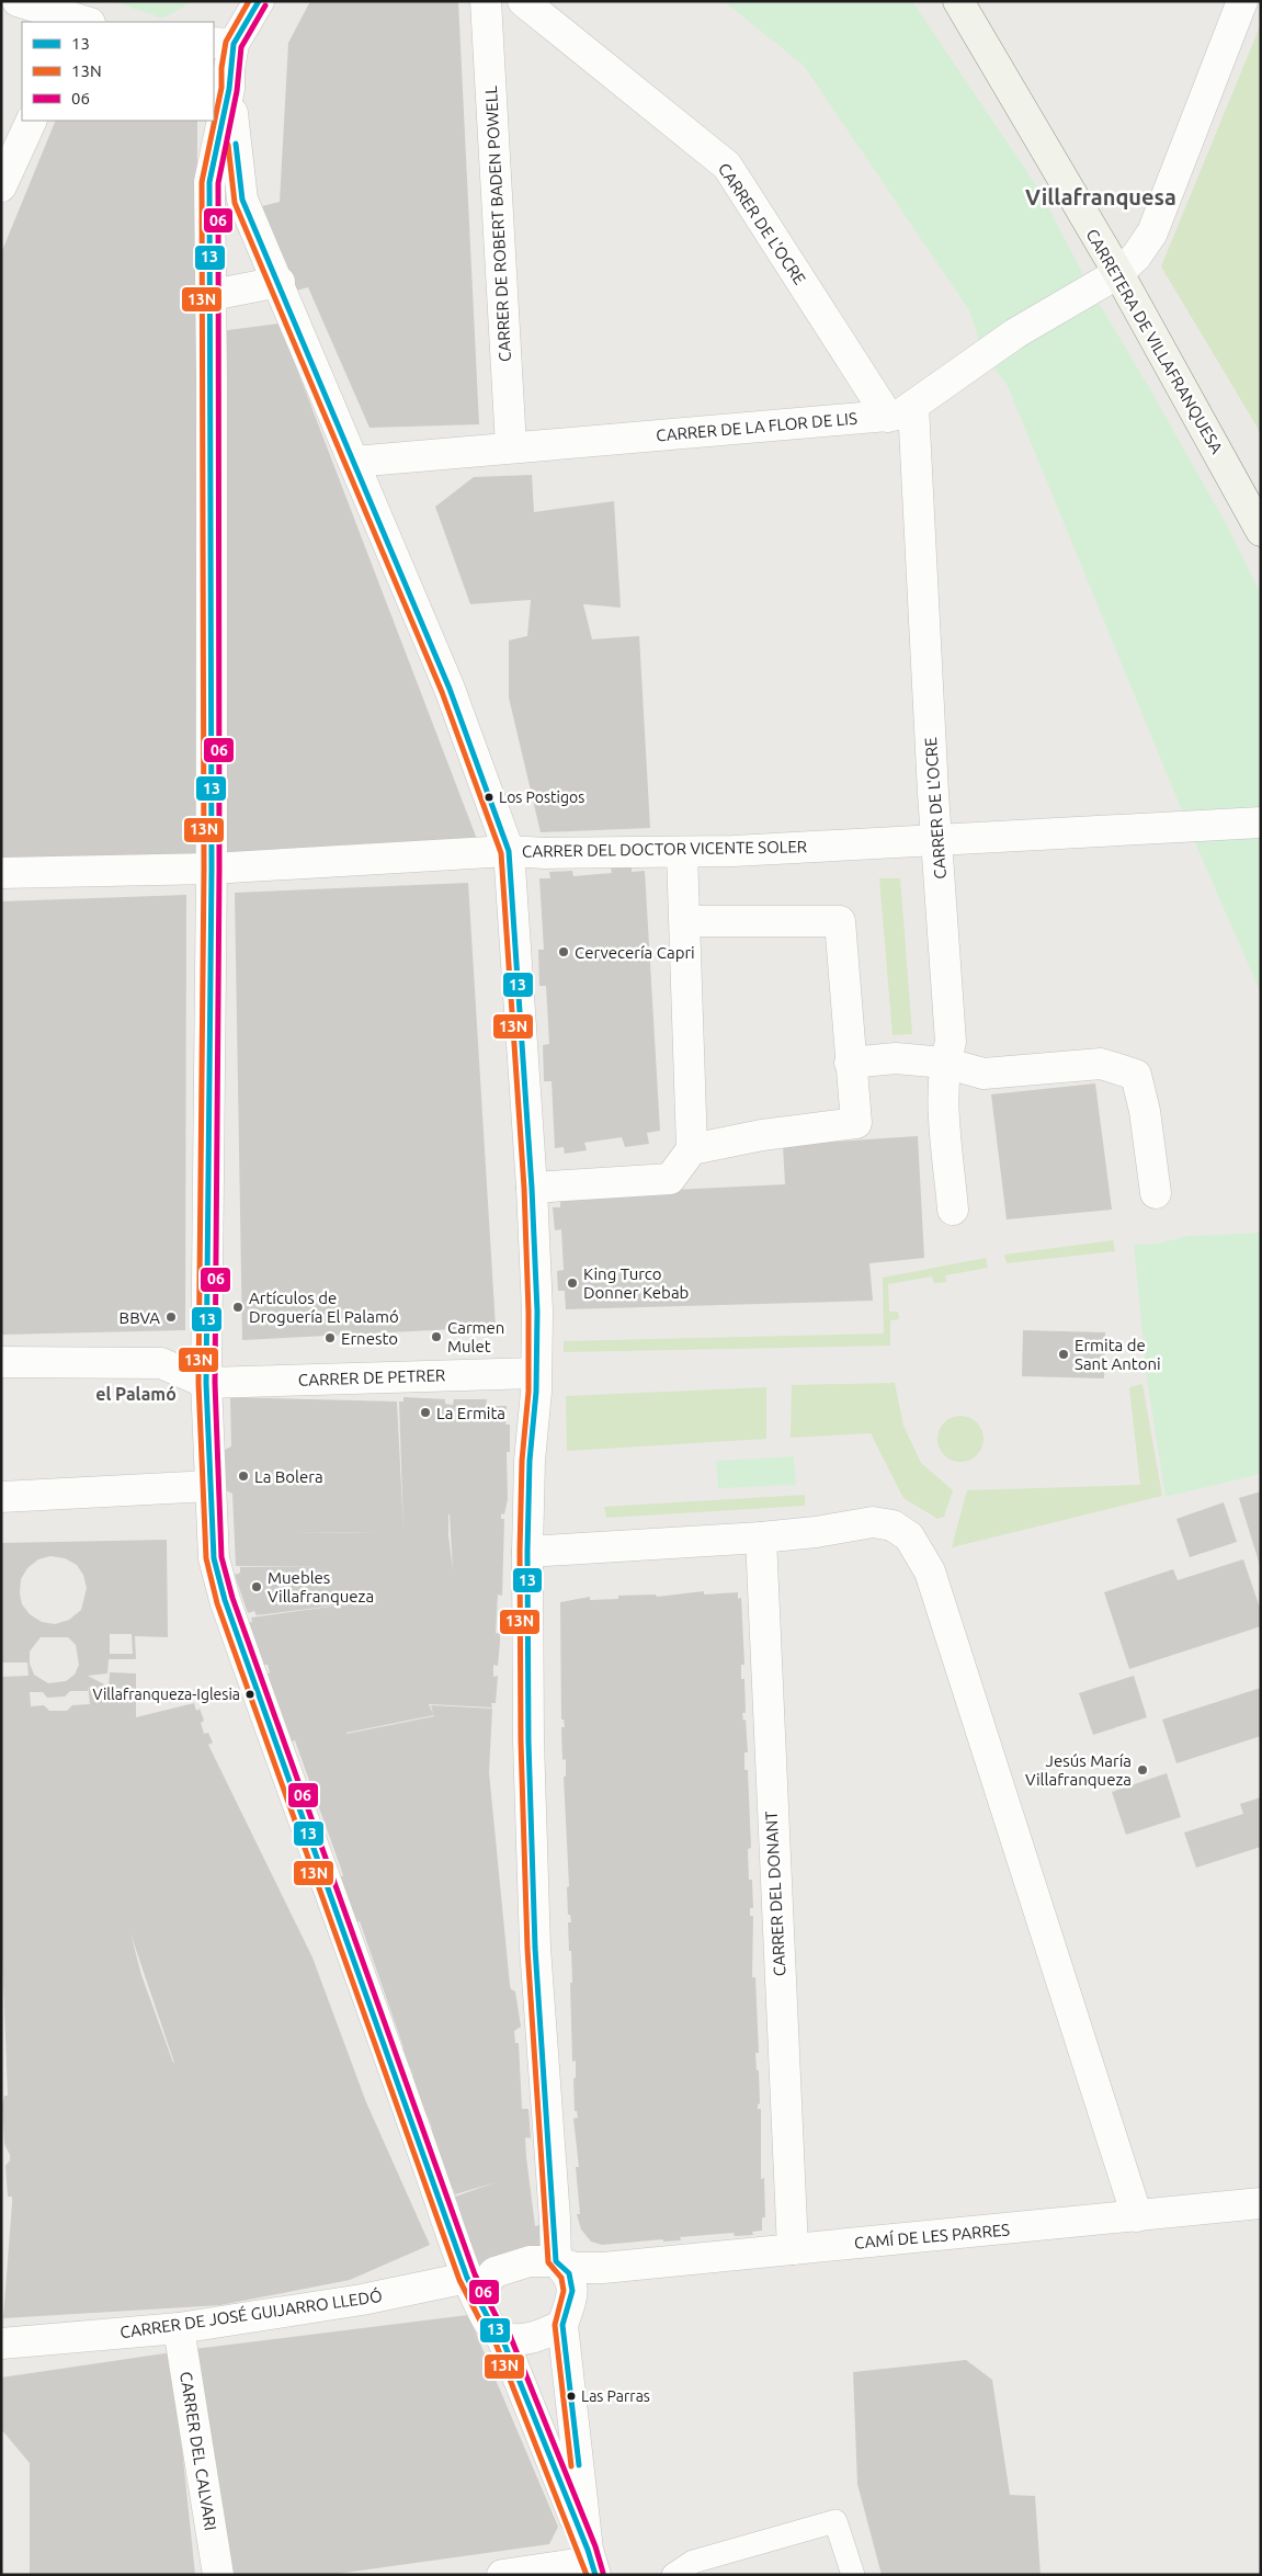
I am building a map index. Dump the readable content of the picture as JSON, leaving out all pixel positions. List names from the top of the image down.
{
  "streets": {
    "main road": ["CARRETERA DE VILLAFRANQUESA"],
    "street": [
      "CARRER DE ROBERT BADEN POWELL",
      "CARRER DE L'OCRE",
      "CARRER DE LA FLOR DE LIS",
      "CARRER DEL DOCTOR VICENTE SOLER",
      "CARRER DE PETRER",
      "CARRER DEL DONANT",
      "CAMÍ DE LES PARRES",
      "CARRER DE JOSÉ GUIJARRO LLEDÓ",
      "CARRER DEL CALVARI"
    ]
  },
  "crossings": [
    ["CARRER DE ROBERT BADEN POWELL", "CARRER DE LA FLOR DE LIS"],
    ["CARRER DE L'OCRE", "CARRER DE LA FLOR DE LIS"],
    ["CARRER DE L'OCRE", "CARRER DEL DOCTOR VICENTE SOLER"],
    ["CARRER DEL DONANT", "CAMÍ DE LES PARRES"],
    ["CAMÍ DE LES PARRES", "CARRER DE JOSÉ GUIJARRO LLEDÓ"],
    ["CARRER DE JOSÉ GUIJARRO LLEDÓ", "CARRER DEL CALVARI"]
  ],
  "districts": ["Villafranquesa", "el Palamó"],
  "places": [
    "Los Postigos",
    "Cervecería Capri",
    "King Turco Donner Kebab",
    "Artículos de Droguería El Palamó",
    "BBVA",
    "Carmen Mulet",
    "Ernesto",
    "Ermita de Sant Antoni",
    "La Ermita",
    "La Bolera",
    "Muebles Villafranqueza",
    "Villafranqueza-Iglesia",
    "Jesús María Villafranqueza",
    "Las Parras"
  ],
  "lines": ["transit line 13", "transit line 13N", "transit line 06"],
  "legend": ["13", "13N", "06"]
}
